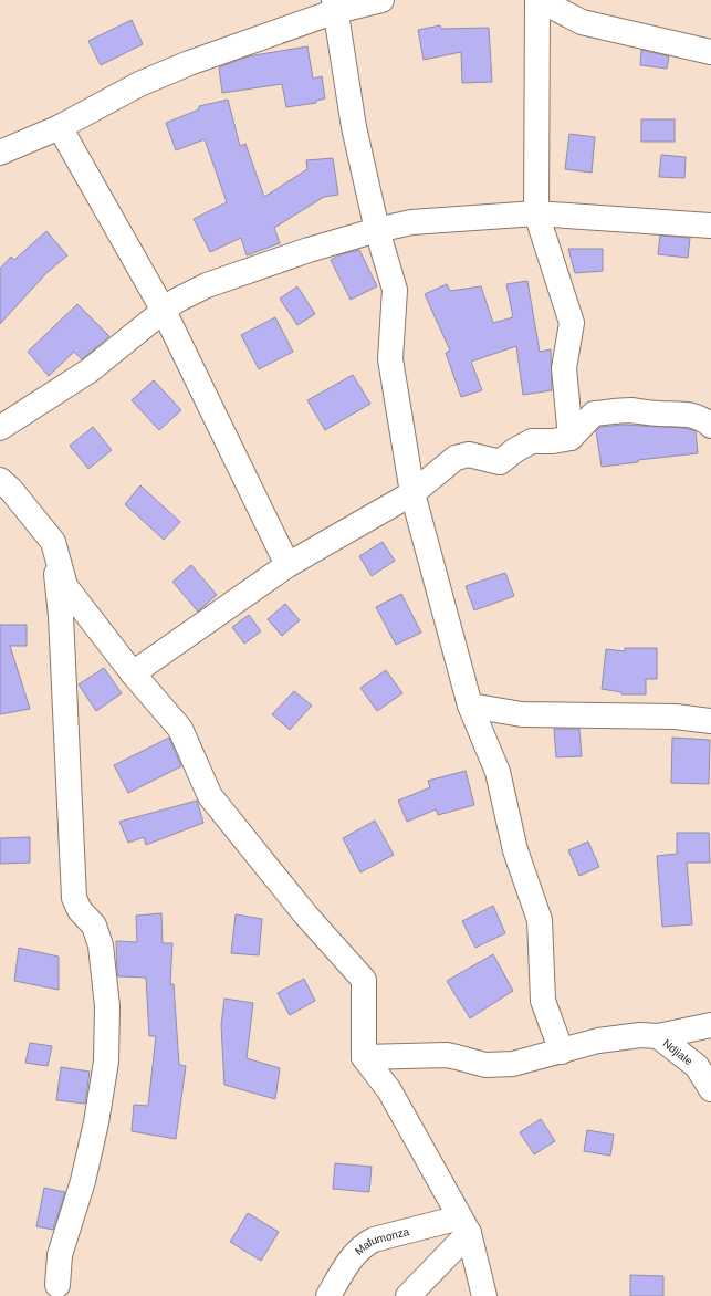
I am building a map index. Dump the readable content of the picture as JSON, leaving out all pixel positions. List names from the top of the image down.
{
  "streets": {
    "street": ["Ndjiale", "Mafumonza"]
  }
}
